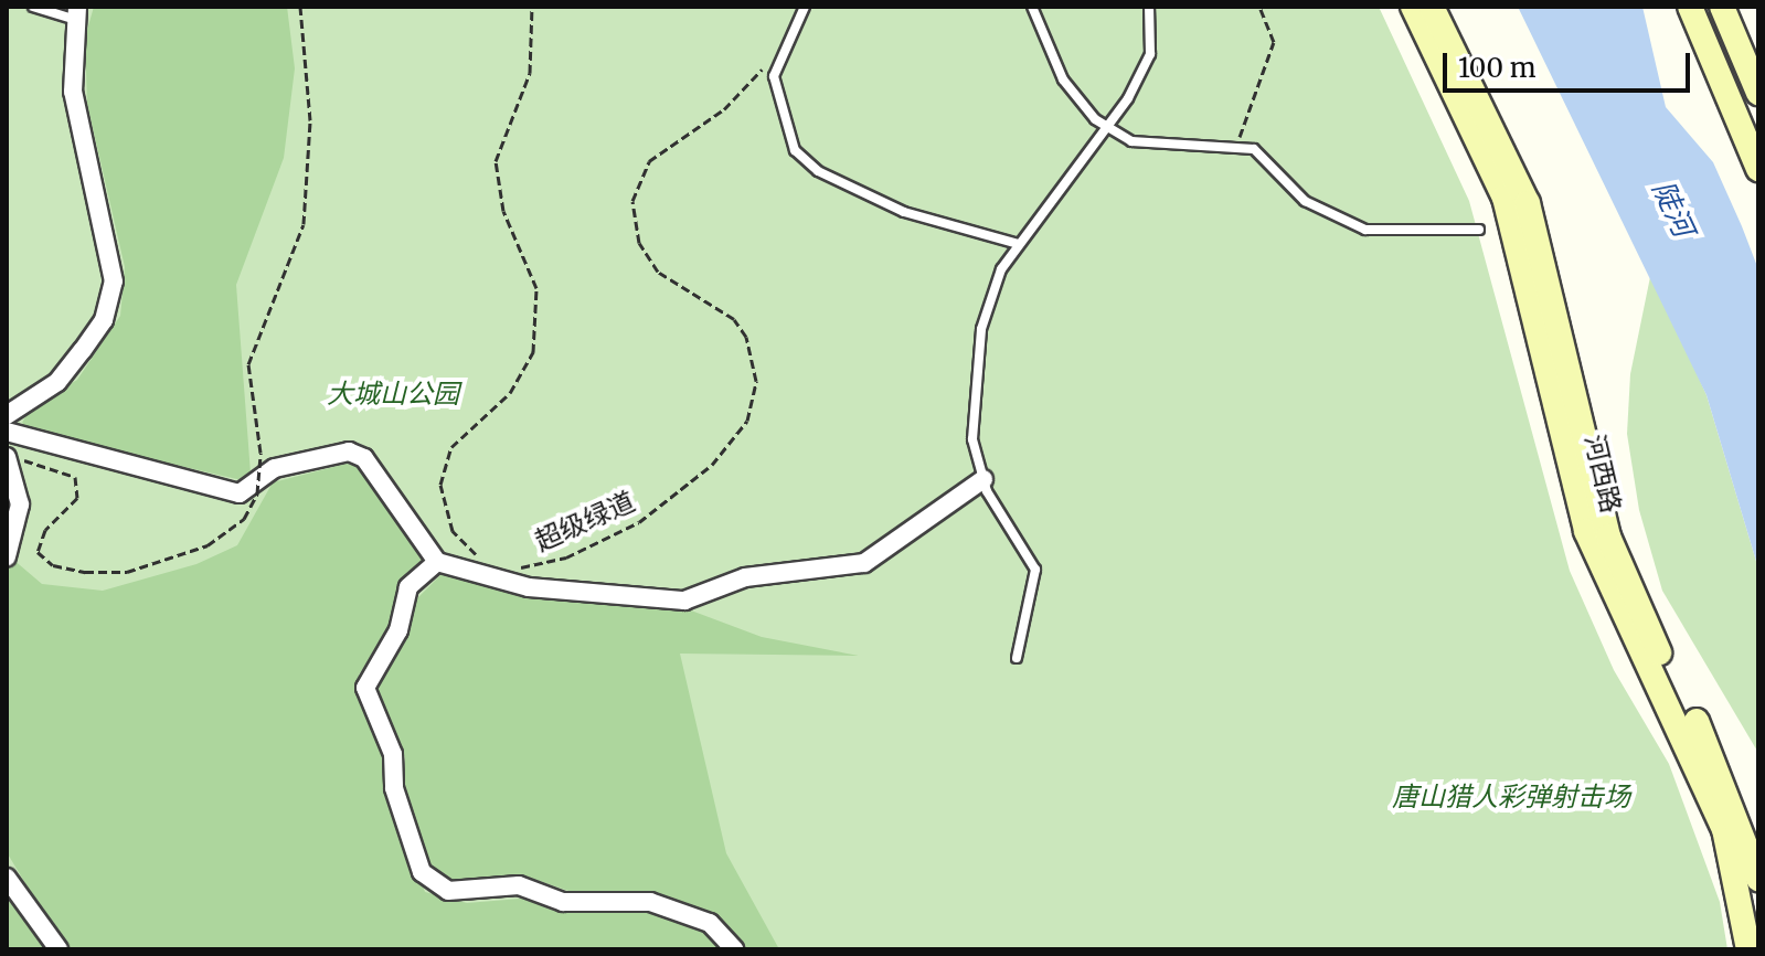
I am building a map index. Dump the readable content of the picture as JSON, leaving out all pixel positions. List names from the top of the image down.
{
  "streets": {
    "street": ["河西路"],
    "path": ["超级绿道"]
  },
  "water": ["陡河"],
  "parks": ["大城山公园", "唐山猎人彩弹射击场"],
  "scale_bar": "100 m"
}
